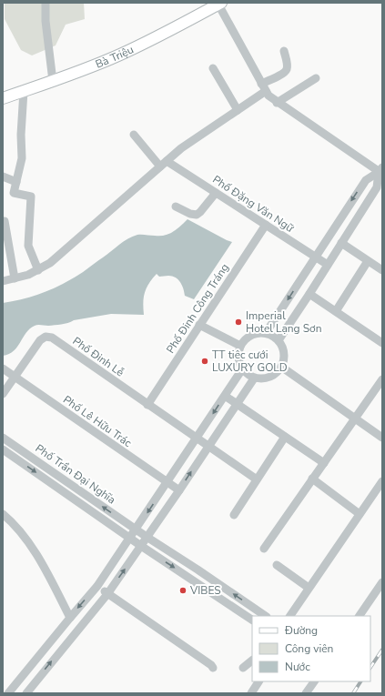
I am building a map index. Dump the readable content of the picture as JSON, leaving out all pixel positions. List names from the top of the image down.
{
  "streets": {
    "main road": ["Bà Triệu"],
    "street": [
      "Phố Đặng Văn Ngữ",
      "Phố Đinh Công Tráng",
      "Phố Đinh Lễ",
      "Phố Lê Hữu Trác",
      "Phố Trần Đại Nghĩa"
    ]
  },
  "crossings": [
    ["Phố Đặng Văn Ngữ", "Phố Đinh Công Tráng"],
    ["Phố Đinh Công Tráng", "Phố Đinh Lễ"],
    ["Phố Đinh Lễ", "Phố Lê Hữu Trác"]
  ],
  "places": ["Imperial Hotel Lạng Sơn", "TT tiêc cưới LUXURY GOLD", "VIBES"],
  "legend": ["Đường", "Công viên", "Nước"]
}
